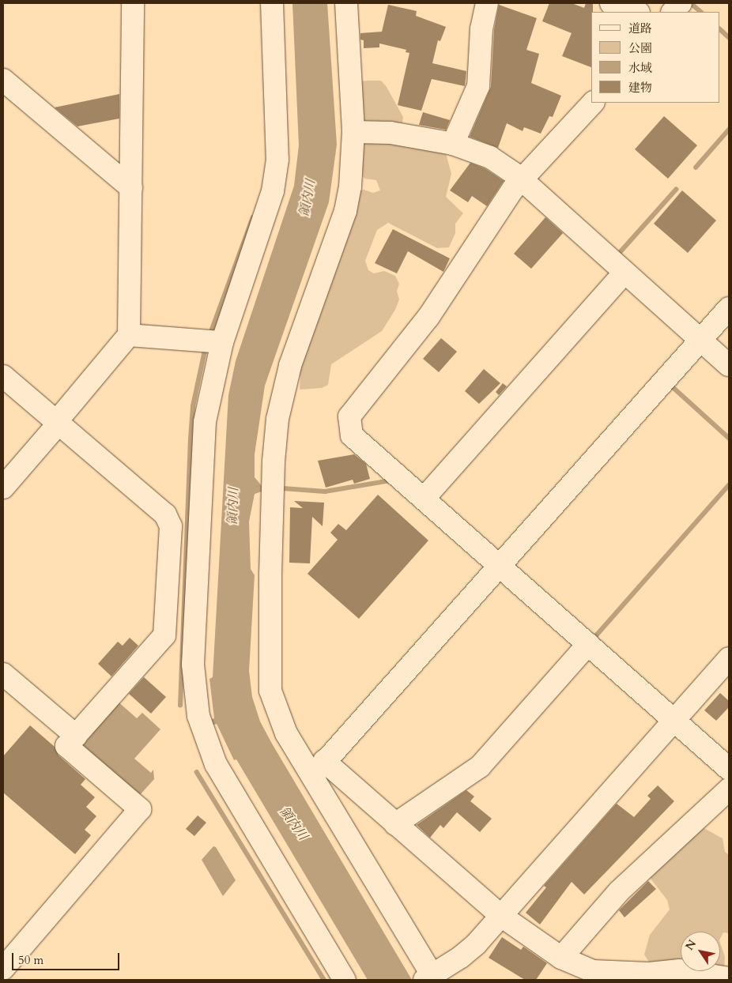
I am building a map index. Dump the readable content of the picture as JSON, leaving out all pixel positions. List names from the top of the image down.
{
  "water": ["領内川"],
  "legend": [
    "道路",
    "公園",
    "水域",
    "建物"
  ],
  "scale_bar": "50 m",
  "north": "top left"
}
